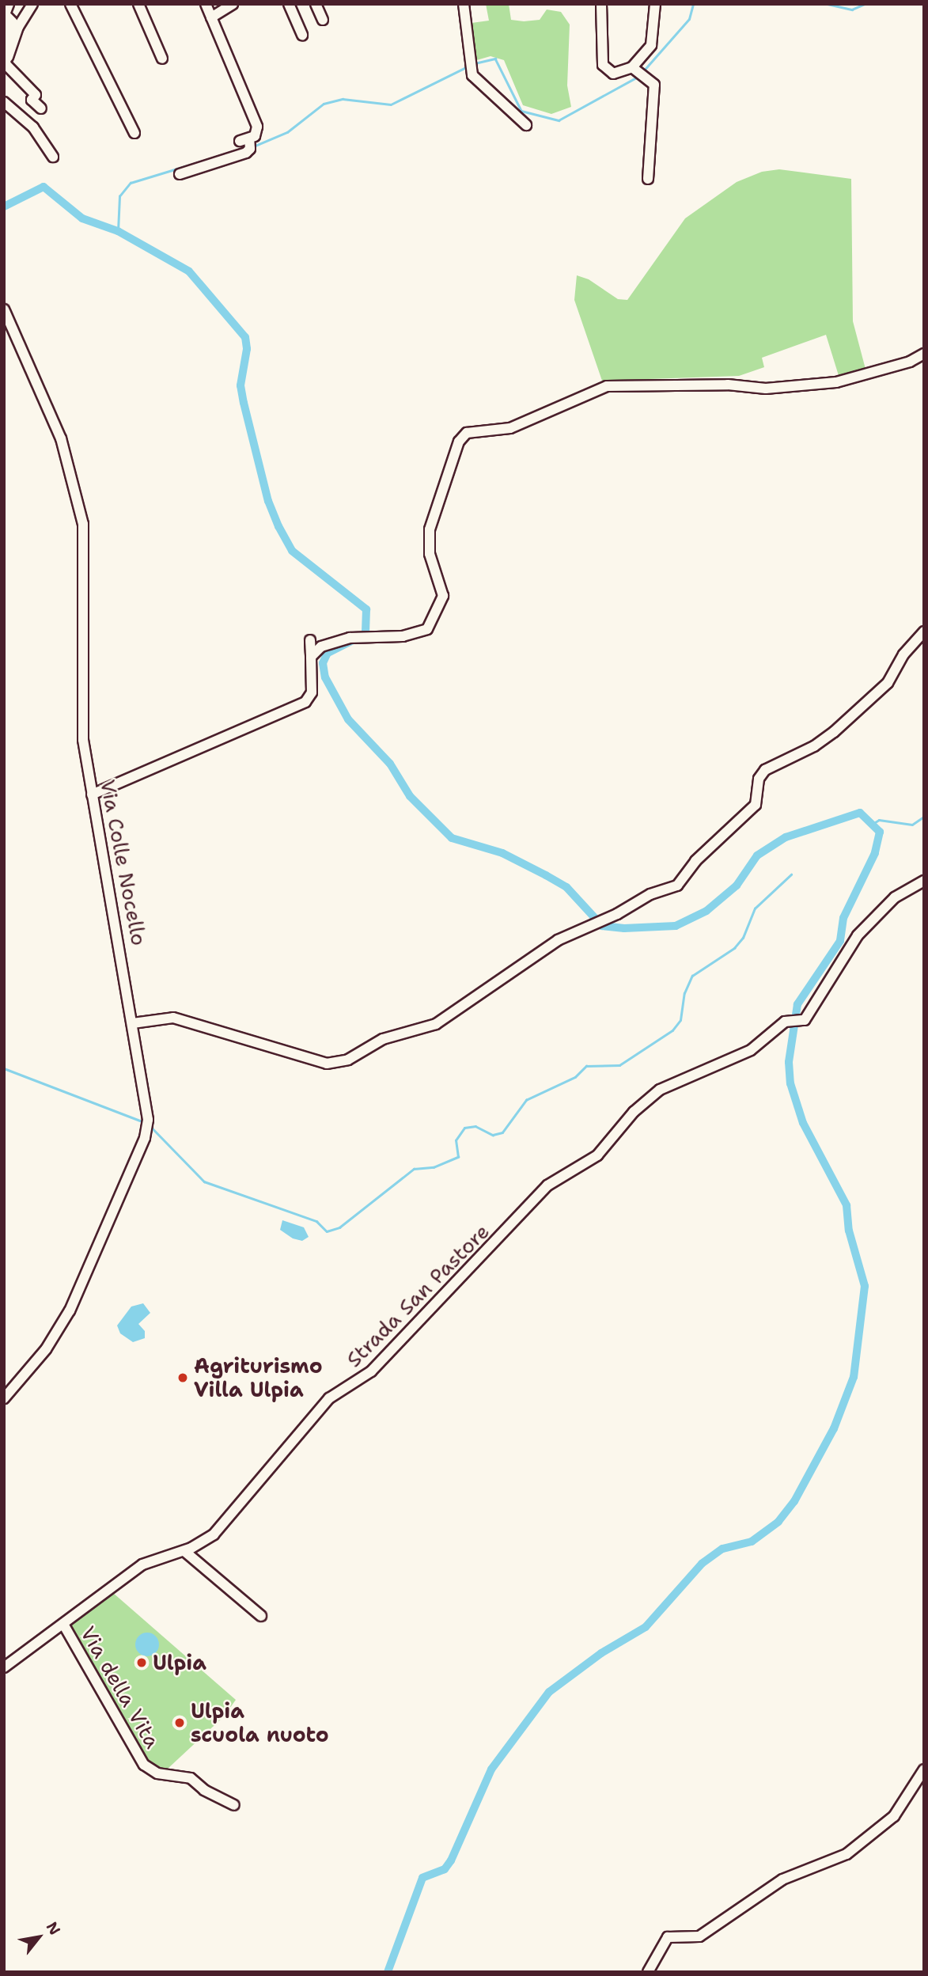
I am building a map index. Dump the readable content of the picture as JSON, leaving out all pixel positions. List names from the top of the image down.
{
  "streets": {
    "street": ["Via Colle Nocello", "Strada San Pastore", "Via della Vita"]
  },
  "crossings": [
    ["Strada San Pastore", "Via della Vita"]
  ],
  "places": ["Agriturismo Villa Ulpia", "Ulpia", "Ulpia scuola nuoto"],
  "north": "top right"
}
